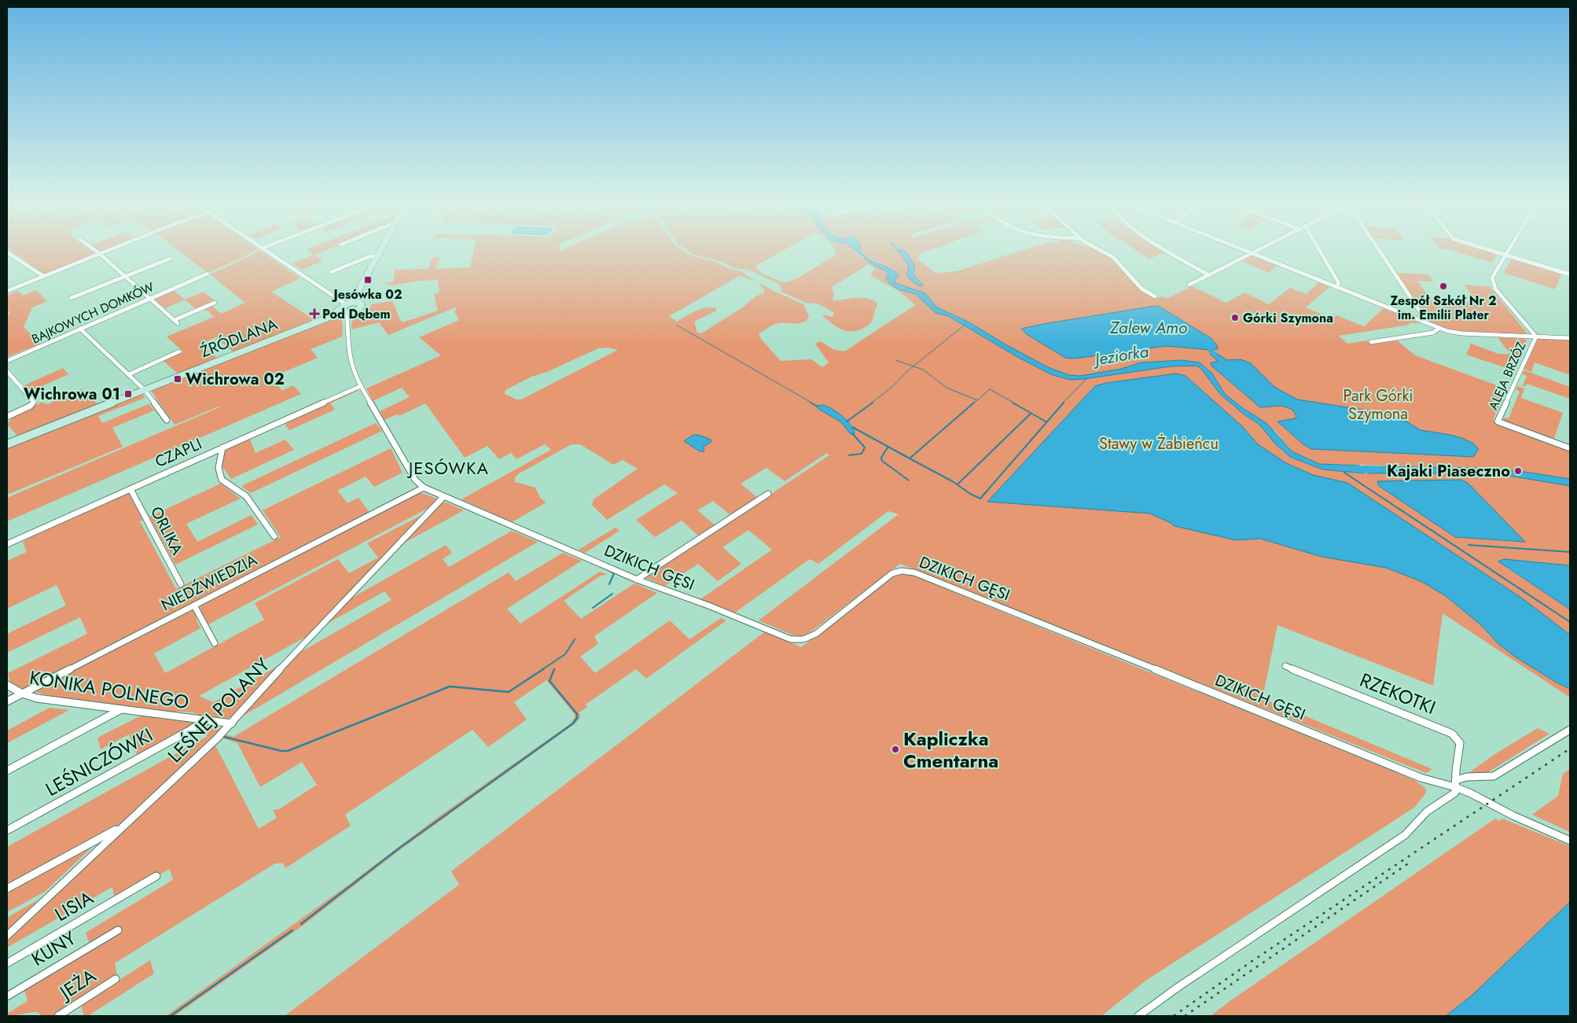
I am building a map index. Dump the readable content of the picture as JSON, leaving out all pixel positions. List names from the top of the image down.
{
  "streets": {
    "main road": ["ŹRÓDLANA"],
    "street": [
      "BAJKOWYCH DOMKÓW",
      "ALEJA BRZÓZ",
      "CZAPLI",
      "ORLIKA",
      "DZIKICH GĘSI",
      "NIEDŹWIEDZIA",
      "KONIKA POLNEGO",
      "RZEKOTKI",
      "LEŚNEJ POLANY",
      "LEŚNICZÓWKI",
      "LISIA",
      "KUNY",
      "JEŻA"
    ]
  },
  "crossings": [
    ["ŹRÓDLANA", "DZIKICH GĘSI"],
    ["CZAPLI", "ORLIKA"],
    ["CZAPLI", "DZIKICH GĘSI"],
    ["DZIKICH GĘSI", "NIEDŹWIEDZIA"],
    ["DZIKICH GĘSI", "RZEKOTKI"],
    ["DZIKICH GĘSI", "LEŚNEJ POLANY"],
    ["NIEDŹWIEDZIA", "KONIKA POLNEGO"],
    ["KONIKA POLNEGO", "LEŚNEJ POLANY"],
    ["KONIKA POLNEGO", "LEŚNICZÓWKI"]
  ],
  "districts": ["JESÓWKA"],
  "water": ["Zalew Amo", "Jeziorka"],
  "parks": ["Park Górki Szymona", "Stawy w Żabieńcu"],
  "places": {
    "transit": ["Jesówka 02", "Wichrowa 02", "Wichrowa 01"],
    "other": [
      "Zespół Szkół Nr 2 im. Emilii Plater",
      "Górki Szymona",
      "Kajaki Piaseczno",
      "Kapliczka Cmentarna"
    ],
    "health": ["Pod Dębem"]
  }
}
